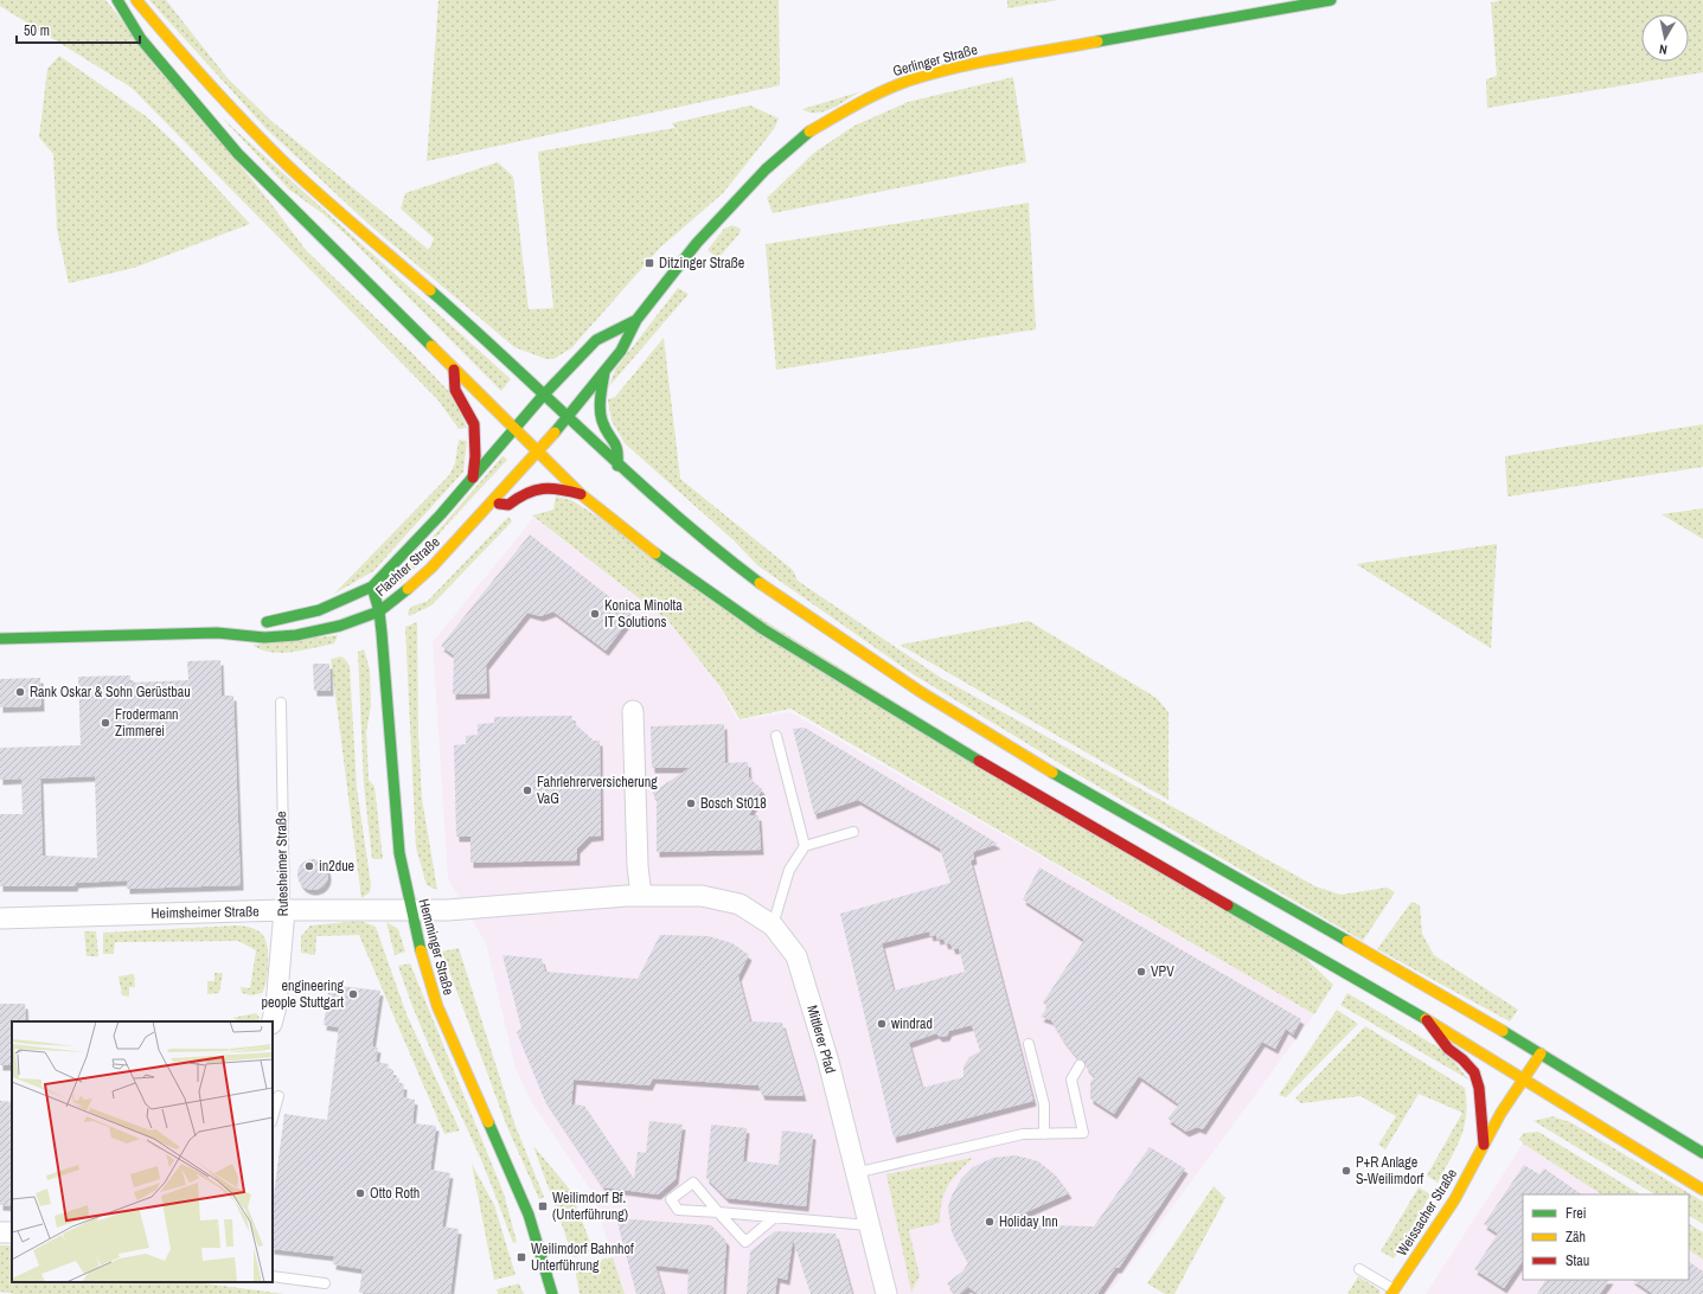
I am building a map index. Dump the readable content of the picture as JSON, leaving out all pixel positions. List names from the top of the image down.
{
  "streets": {
    "main road": [
      "Gerlinger Straße",
      "Flachter Straße",
      "Hemminger Straße",
      "Weissacher Straße"
    ],
    "street": ["Rutesheimer Straße", "Heimsheimer Straße", "Mittlerer Pfad"]
  },
  "crossings": [
    ["Gerlinger Straße", "Flachter Straße"],
    ["Flachter Straße", "Hemminger Straße"],
    ["Rutesheimer Straße", "Heimsheimer Straße"],
    ["Heimsheimer Straße", "Hemminger Straße"],
    ["Heimsheimer Straße", "Mittlerer Pfad"],
    ["Hemminger Straße", "Mittlerer Pfad"]
  ],
  "places": {
    "transit": ["Ditzinger Straße", "Weilimdorf Bf. (Unterführung)", "Weilimdorf Bahnhof Unterführung"],
    "other": [
      "Konica Minolta IT Solutions",
      "Rank Oskar & Sohn Gerüstbau",
      "Frodermann Zimmerei",
      "Fahrlehrerversicherung VaG",
      "Bosch St018",
      "in2due",
      "VPV",
      "engineering people Stuttgart",
      "windrad",
      "P+R Anlage S-Weilimdorf",
      "Otto Roth",
      "Holiday Inn"
    ]
  },
  "legend": ["Frei", "Zäh", "Stau"],
  "scale_bar": "50 m",
  "north": "bottom"
}
